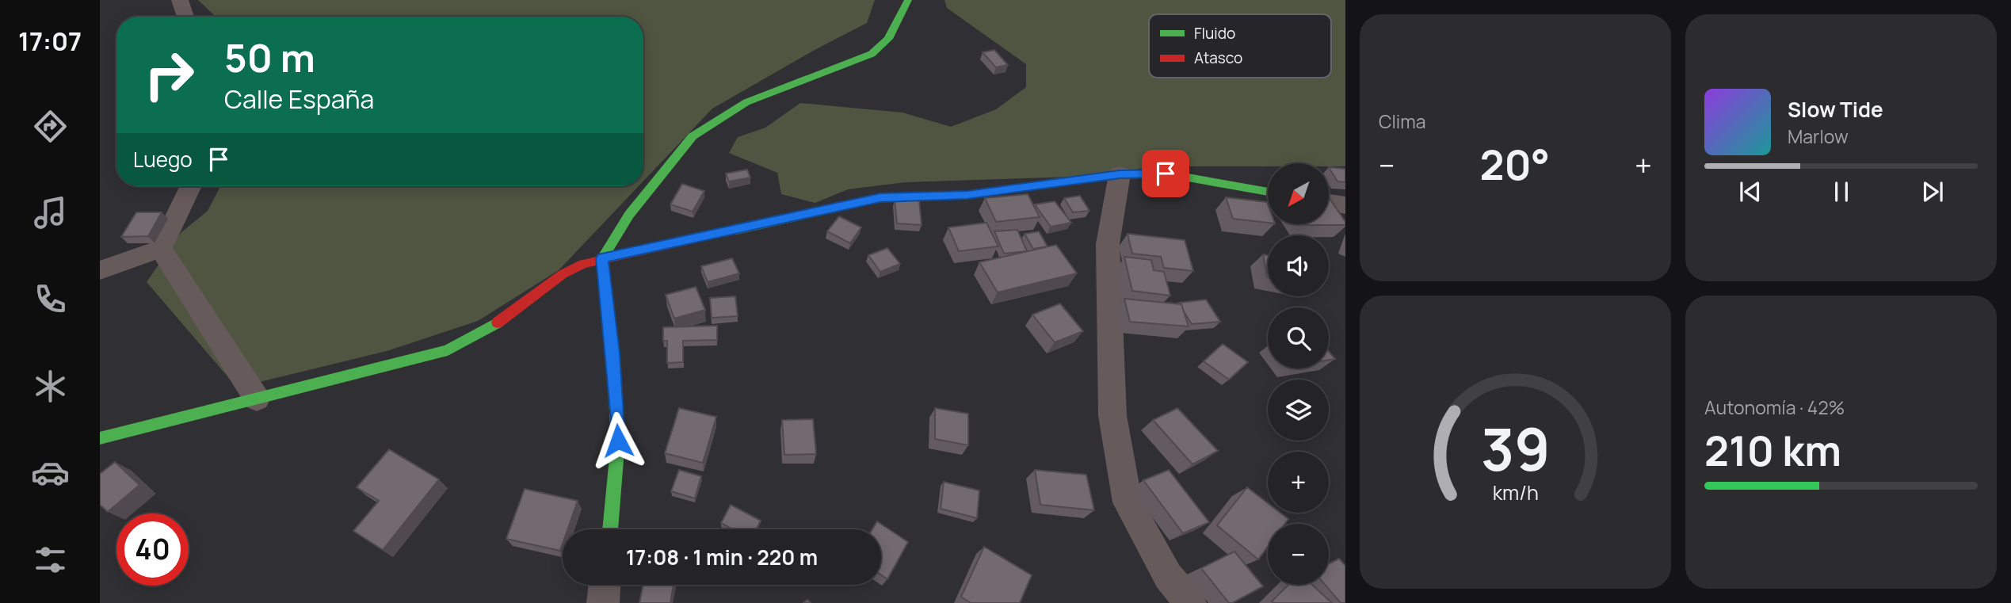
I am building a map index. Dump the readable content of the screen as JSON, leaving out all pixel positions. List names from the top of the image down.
{
  "legend": ["Fluido", "Atasco"],
  "north": "bottom left",
  "page": {
    "tabs": "17:07",
    "tile": [
      "Clima",
      ["Autonomía · 42%", "210 km"]
    ],
    "turn": ["50 m", "Calle España"],
    "song": ["Slow Tide", "Marlow"],
    "then": "Luego",
    "heat": ["−", "20°", "+"],
    "map_buttons": ["+", "−"],
    "limit": "40",
    "trip": "17:08 · 1 min · 220 m",
    "gauge": ["39", "km/h"]
  }
}
